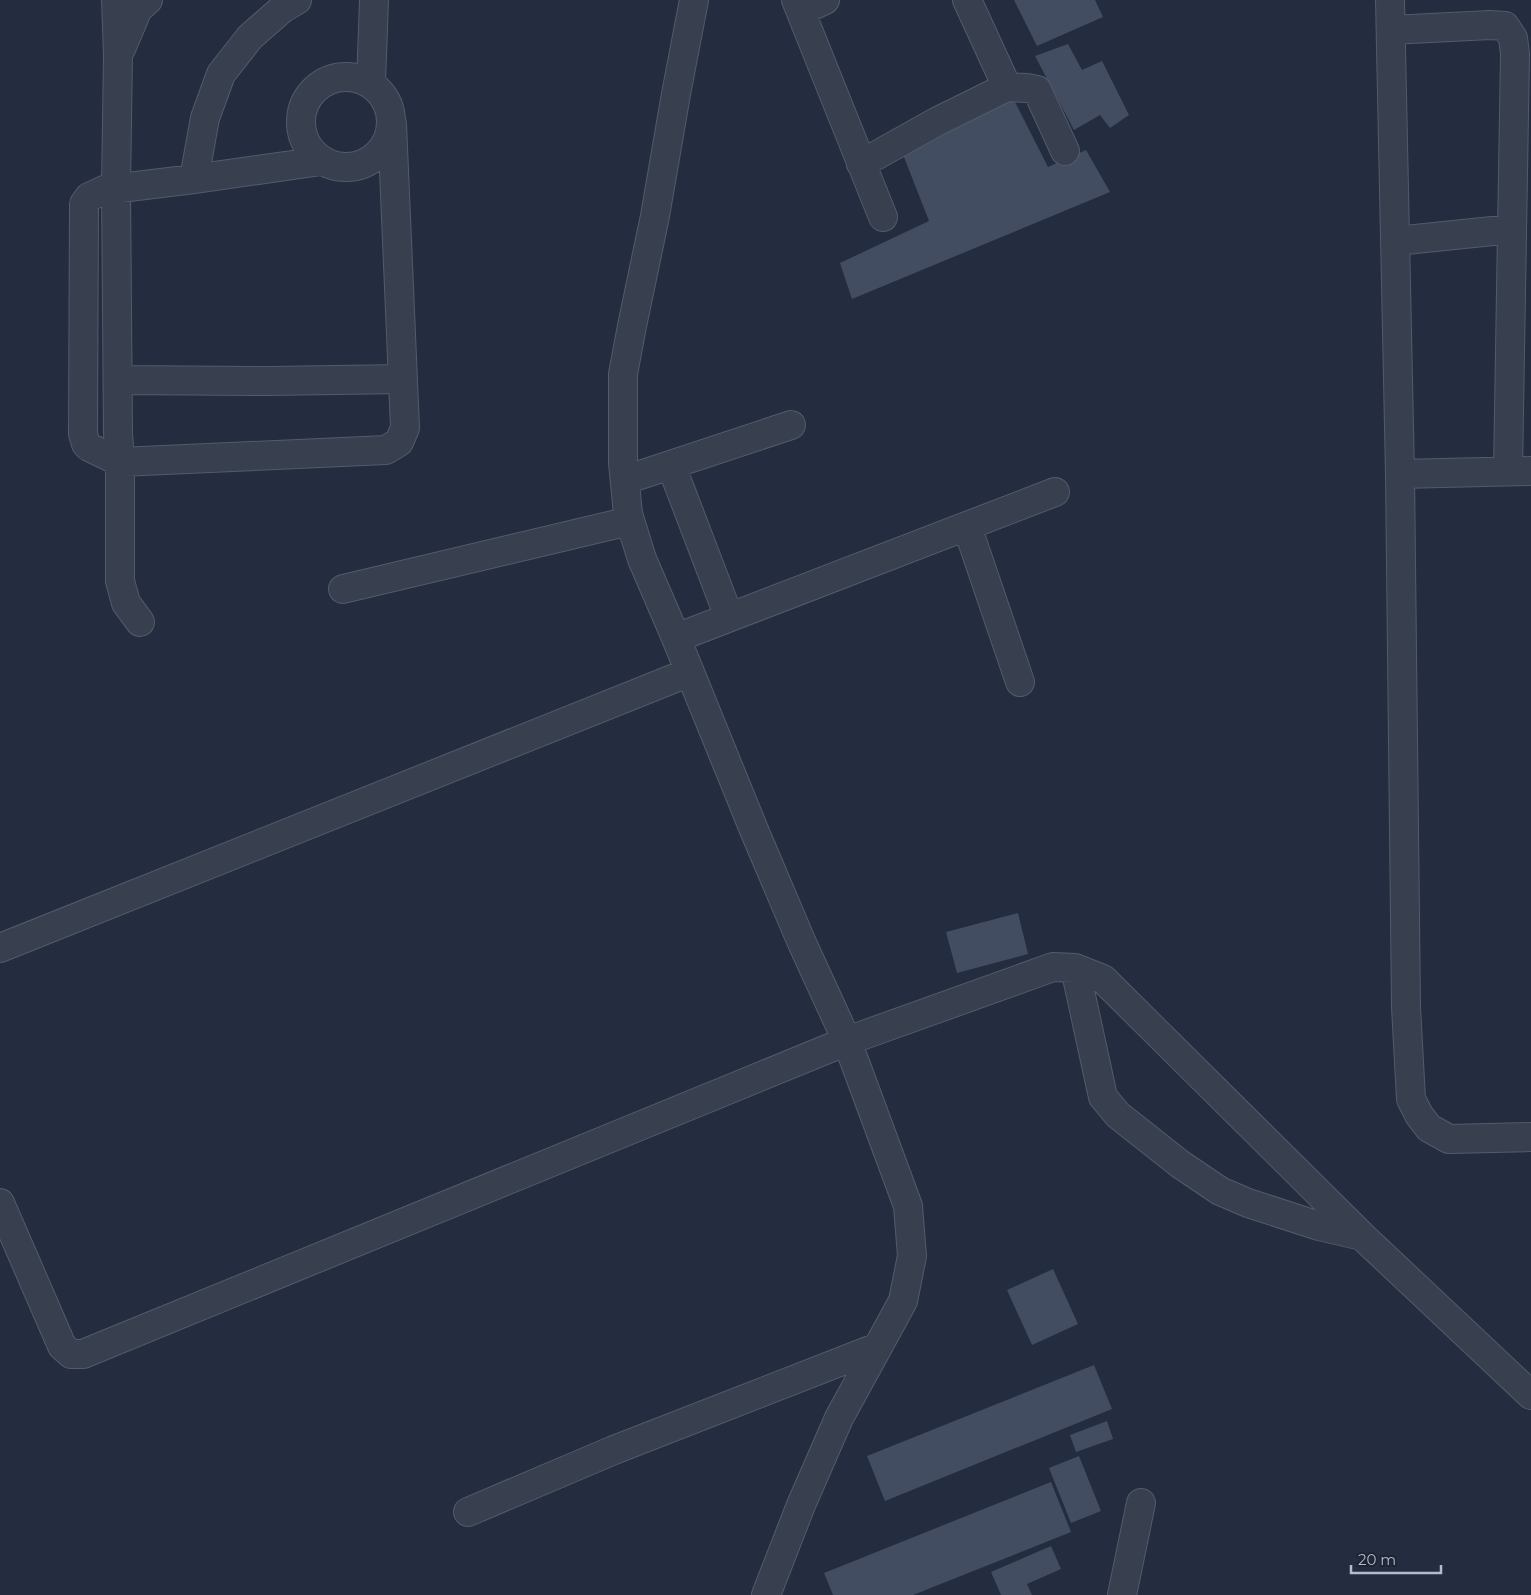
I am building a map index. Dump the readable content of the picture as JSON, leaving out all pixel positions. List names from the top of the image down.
{
  "scale_bar": "20 m"
}
